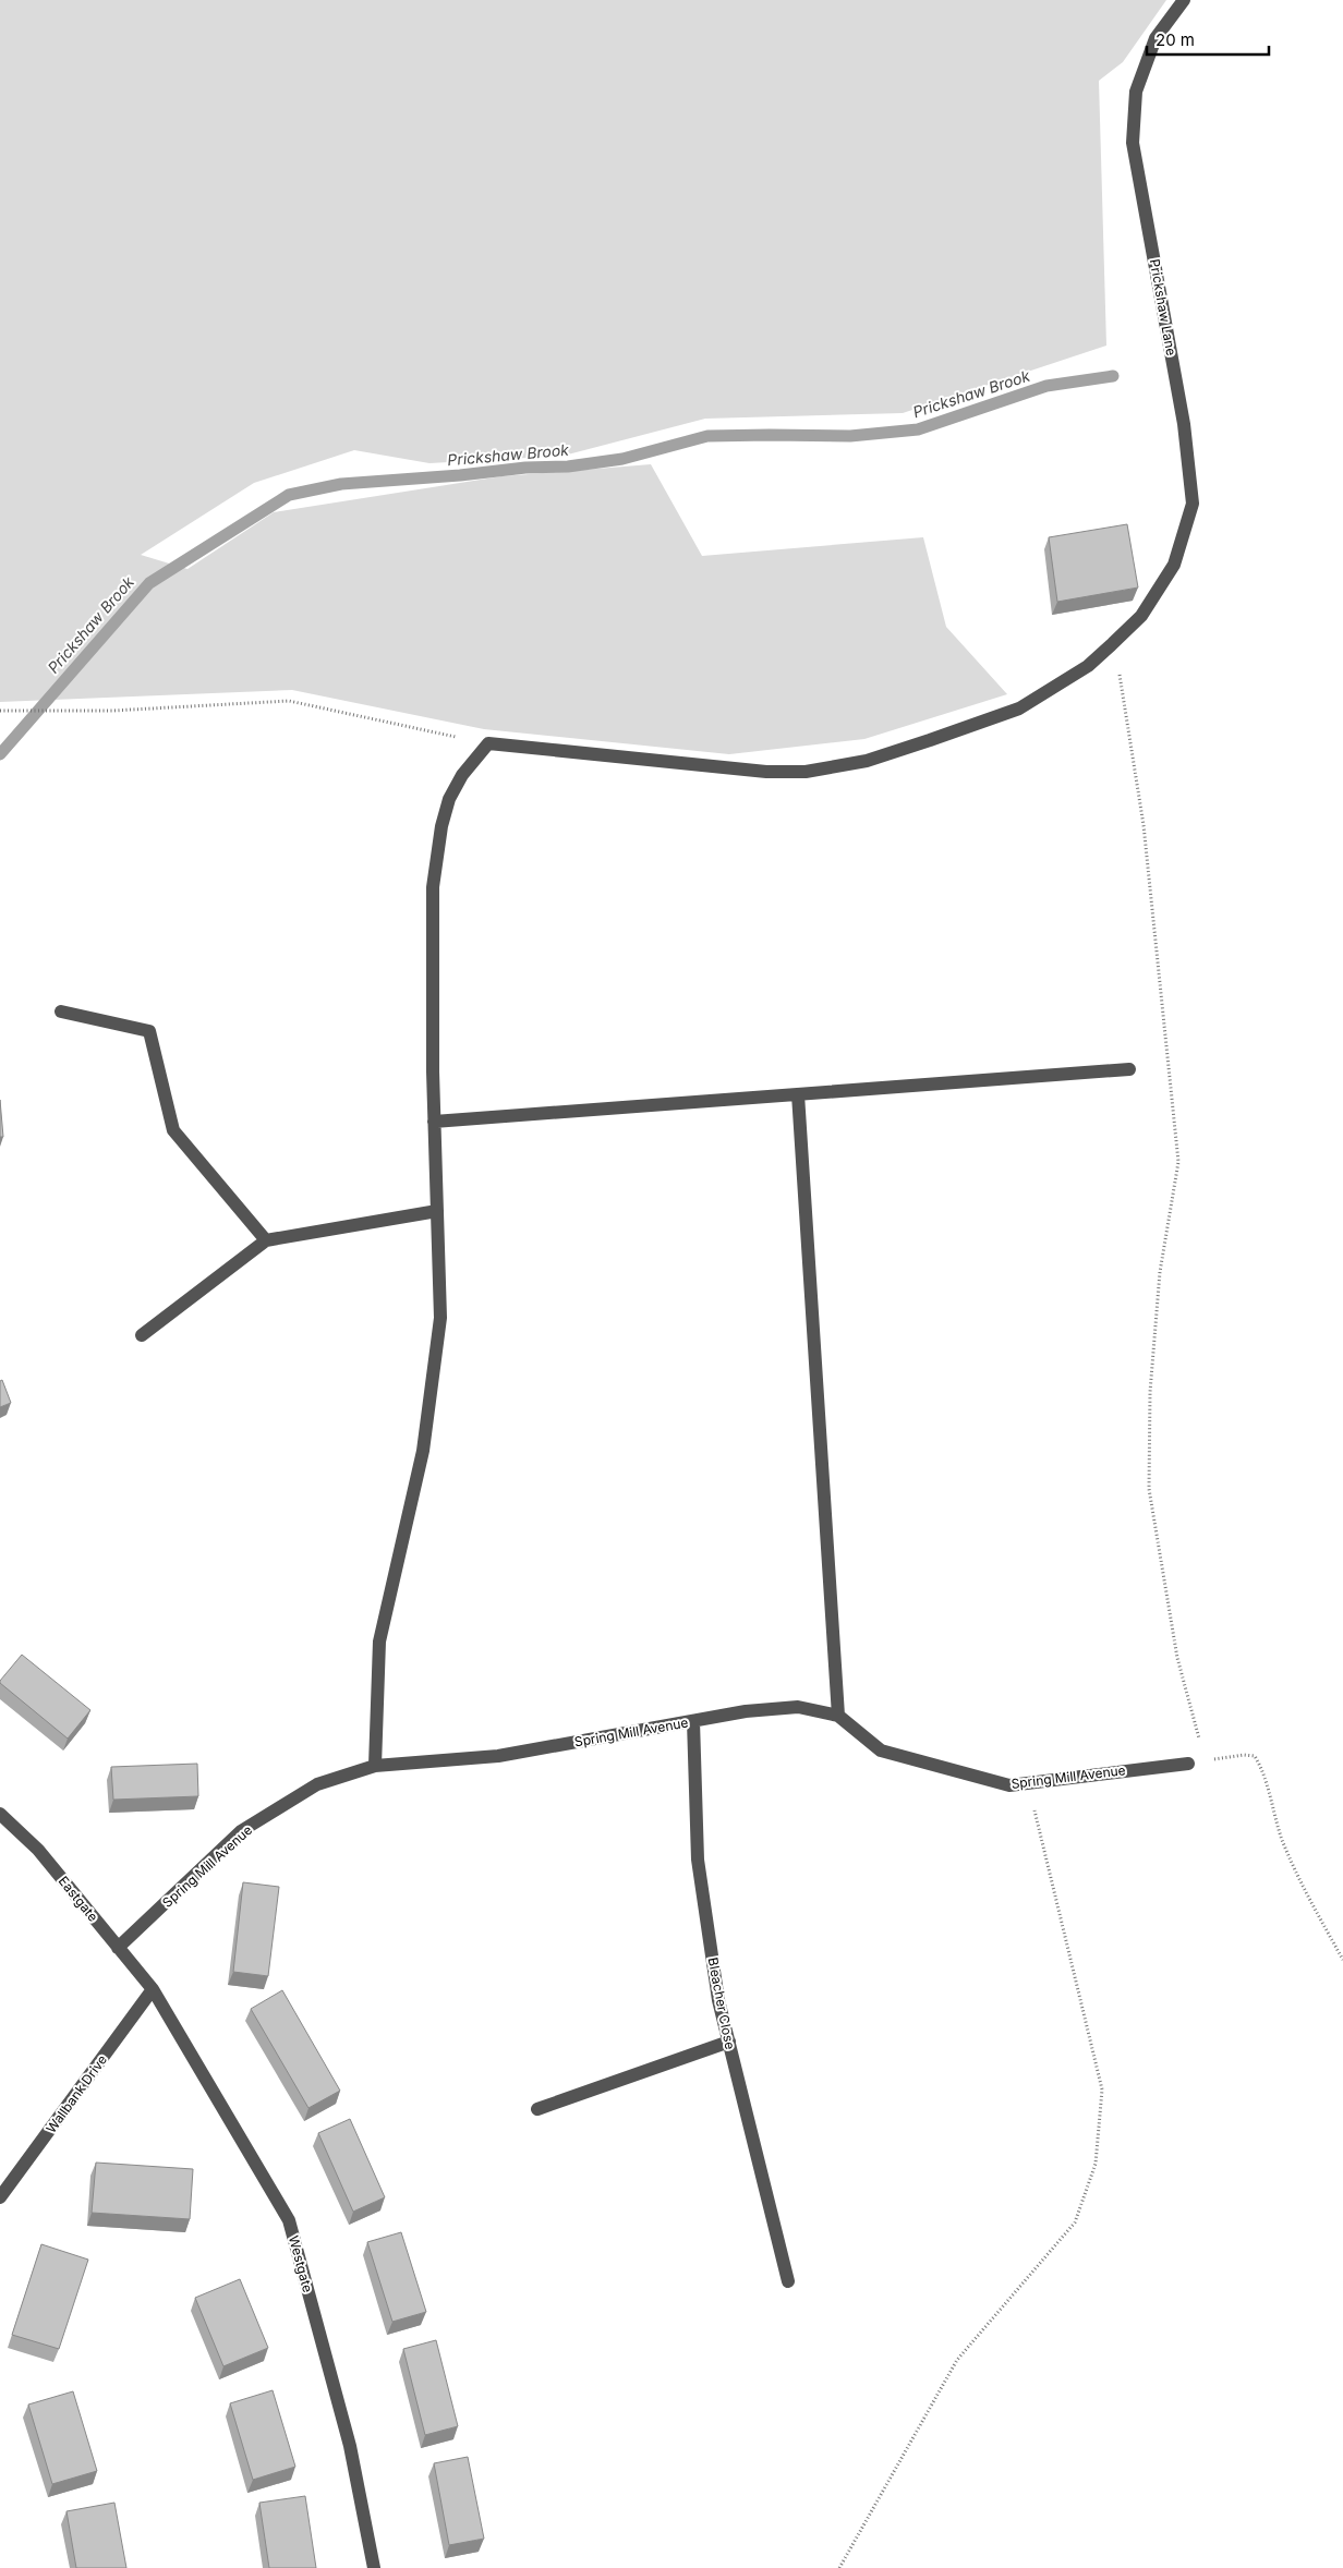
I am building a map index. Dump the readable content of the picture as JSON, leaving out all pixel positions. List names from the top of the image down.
{
  "streets": {
    "street": [
      "Prickshaw Lane",
      "Spring Mill Avenue",
      "Eastgate",
      "Bleacher Close",
      "Wallbank Drive",
      "Westgate"
    ]
  },
  "crossings": [
    ["Spring Mill Avenue", "Eastgate"],
    ["Spring Mill Avenue", "Bleacher Close"],
    ["Eastgate", "Wallbank Drive"],
    ["Eastgate", "Westgate"],
    ["Wallbank Drive", "Westgate"]
  ],
  "water": ["Prickshaw Brook"],
  "scale_bar": "20 m"
}
